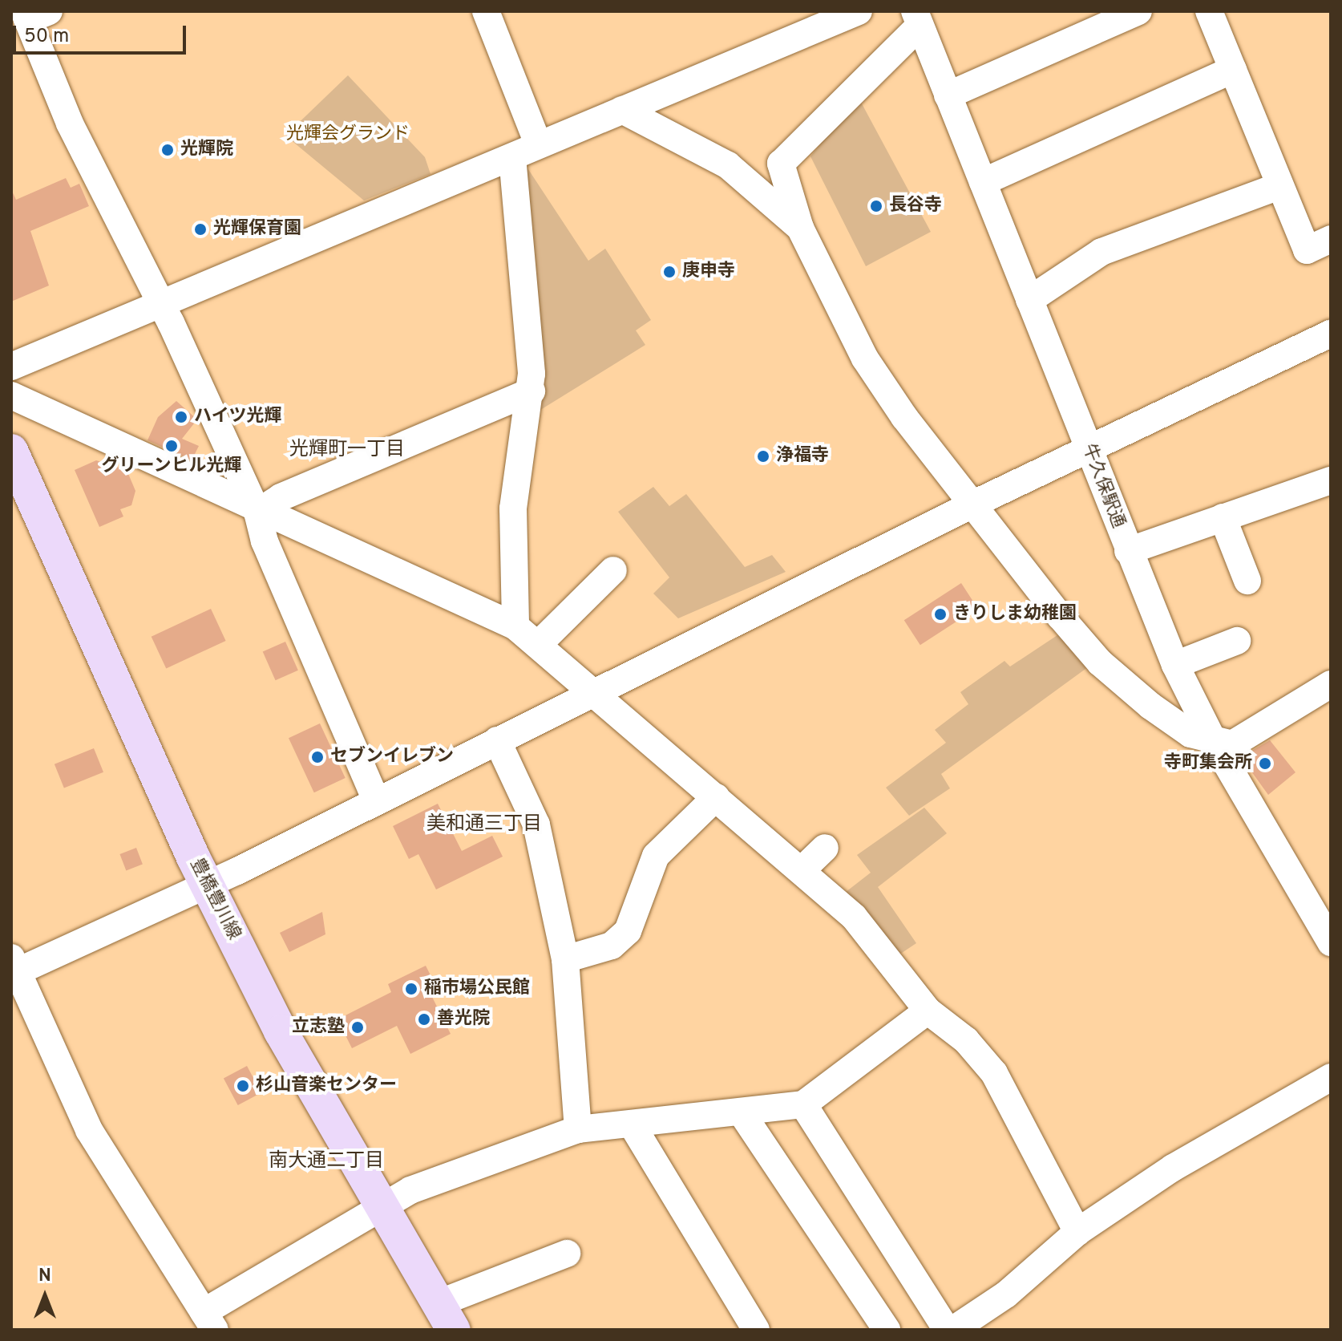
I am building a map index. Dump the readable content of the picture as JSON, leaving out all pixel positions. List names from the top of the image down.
{
  "streets": {
    "main road": ["豊橋豊川線"],
    "street": ["牛久保駅通"]
  },
  "districts": ["光輝町一丁目", "美和通三丁目", "南大通二丁目"],
  "parks": ["光輝会グランド"],
  "places": [
    "光輝院",
    "長谷寺",
    "光輝保育園",
    "庚申寺",
    "ハイツ光輝",
    "グリーンヒル光輝",
    "浄福寺",
    "きりしま幼稚園",
    "セブンイレブン",
    "寺町集会所",
    "稲市場公民館",
    "善光院",
    "立志塾",
    "杉山音楽センター"
  ],
  "scale_bar": "50 m",
  "north": "top"
}
